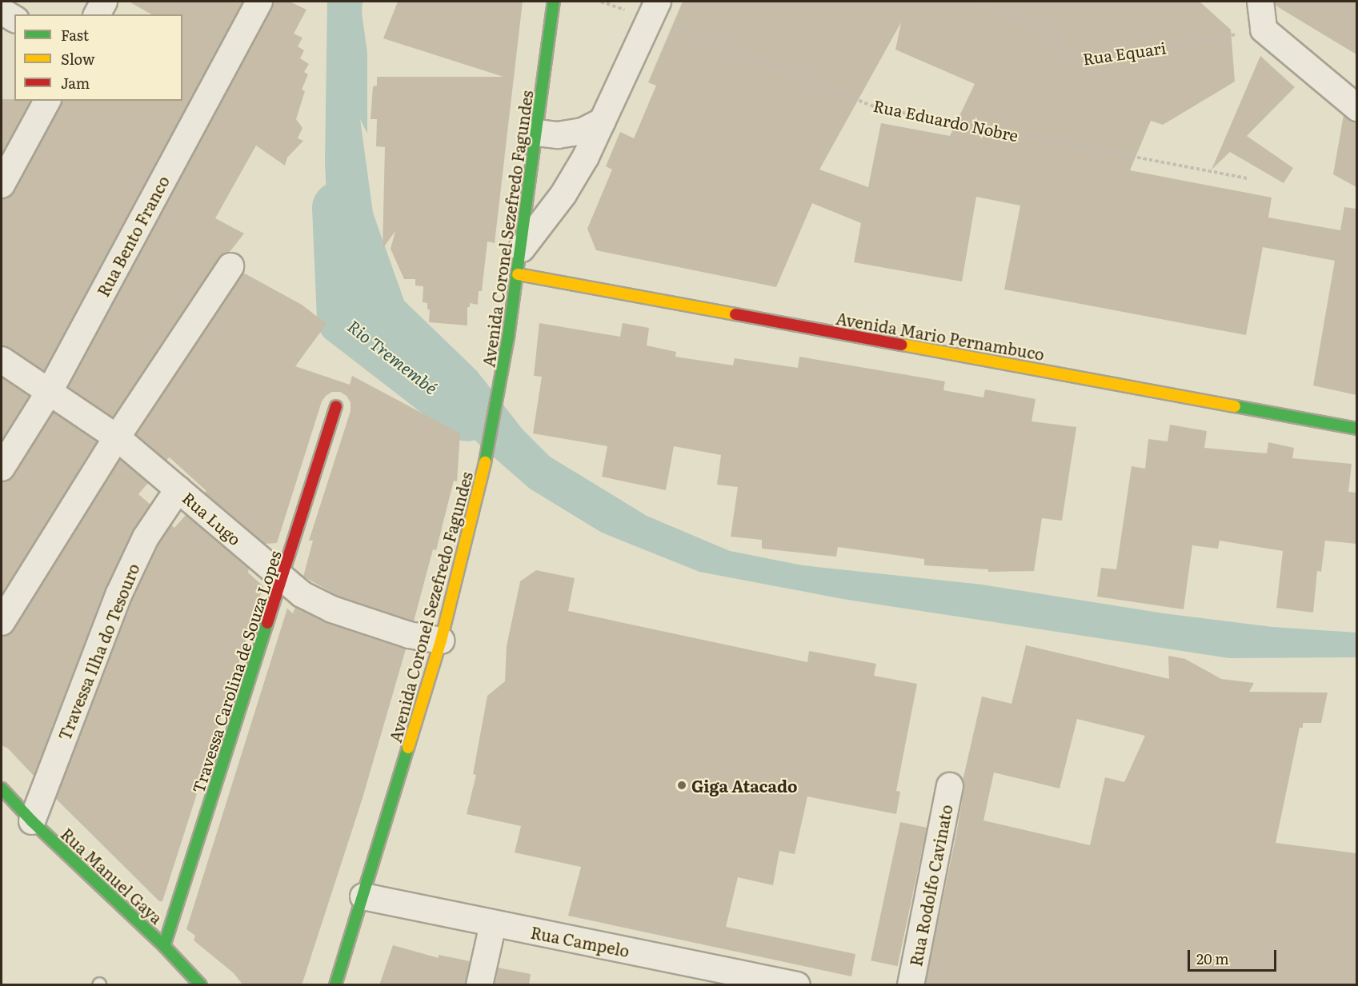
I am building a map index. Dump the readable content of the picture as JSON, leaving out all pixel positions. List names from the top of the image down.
{
  "streets": {
    "street": [
      "Avenida Coronel Sezefredo Fagundes",
      "Rua Bento Franco",
      "Avenida Mario Pernambuco",
      "Rua Lugo",
      "Travessa Ilha do Tesouro",
      "Travessa Carolina de Souza Lopes",
      "Rua Manuel Gaya",
      "Rua Rodolfo Cavinato",
      "Rua Campelo"
    ],
    "path": ["Rua Equari", "Rua Eduardo Nobre"]
  },
  "crossings": [
    ["Avenida Coronel Sezefredo Fagundes", "Avenida Mario Pernambuco"],
    ["Avenida Coronel Sezefredo Fagundes", "Rua Lugo"],
    ["Avenida Coronel Sezefredo Fagundes", "Rua Campelo"],
    ["Rua Bento Franco", "Rua Lugo"],
    ["Rua Lugo", "Travessa Ilha do Tesouro"],
    ["Rua Lugo", "Travessa Carolina de Souza Lopes"],
    ["Travessa Ilha do Tesouro", "Rua Manuel Gaya"],
    ["Travessa Carolina de Souza Lopes", "Rua Manuel Gaya"]
  ],
  "water": ["Rio Tremembé"],
  "places": ["Giga Atacado"],
  "legend": ["Fast", "Slow", "Jam"],
  "scale_bar": "20 m"
}
